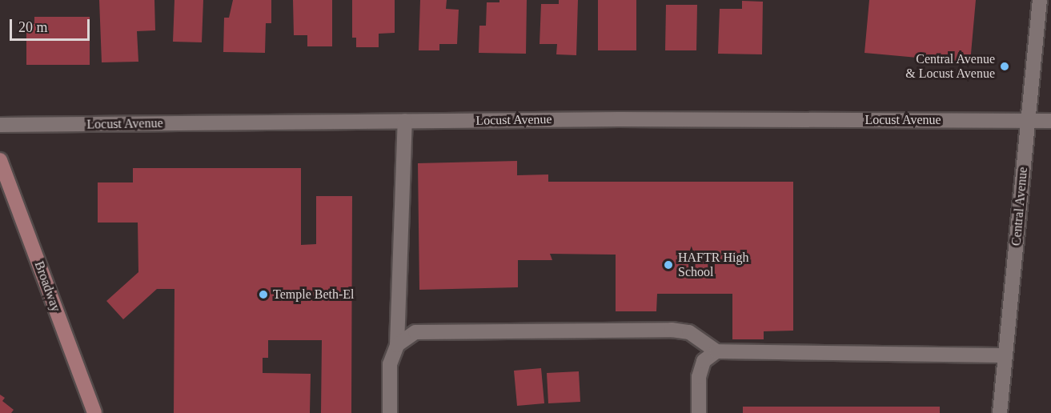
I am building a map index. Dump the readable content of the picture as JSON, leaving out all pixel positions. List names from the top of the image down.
{
  "streets": {
    "main road": ["Broadway"],
    "street": ["Locust Avenue", "Central Avenue"]
  },
  "crossings": [
    ["Locust Avenue", "Central Avenue"]
  ],
  "places": ["Central Avenue & Locust Avenue", "HAFTR High School", "Temple Beth-El"],
  "scale_bar": "20 m"
}
